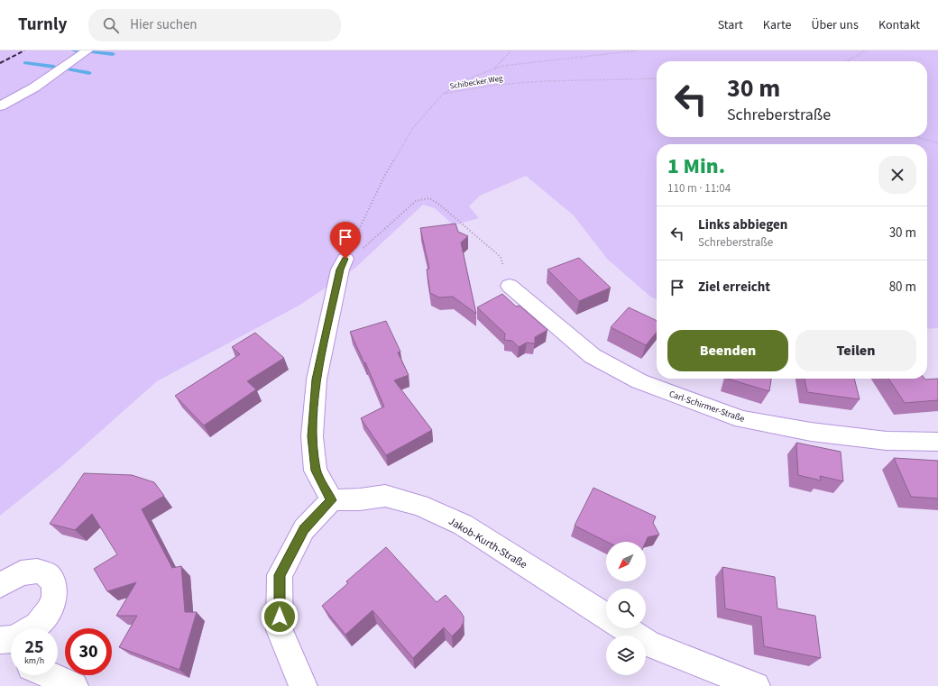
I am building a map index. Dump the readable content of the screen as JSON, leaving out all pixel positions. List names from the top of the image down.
{
  "streets": {
    "street": ["Carl-Schirmer-Straße", "Jakob-Kurth-Straße"],
    "path": ["Schibecker Weg"]
  },
  "north": "bottom left",
  "page": {
    "header": "Turnly",
    "search": "Hier suchen",
    "nav": [
      "Start",
      "Karte",
      "Über uns",
      "Kontakt"
    ],
    "turn": ["30 m", "Schreberstraße"],
    "heading": ["1 Min.", "110 m · 11:04"],
    "list": [
      {
        "name": "Links abbiegen",
        "note": "Schreberstraße",
        "value": "30 m"
      },
      {
        "name": "Ziel erreicht",
        "value": "80 m"
      }
    ],
    "buttons": ["Beenden", "Teilen"],
    "speed": "25 km/h",
    "limit": "30"
  }
}
